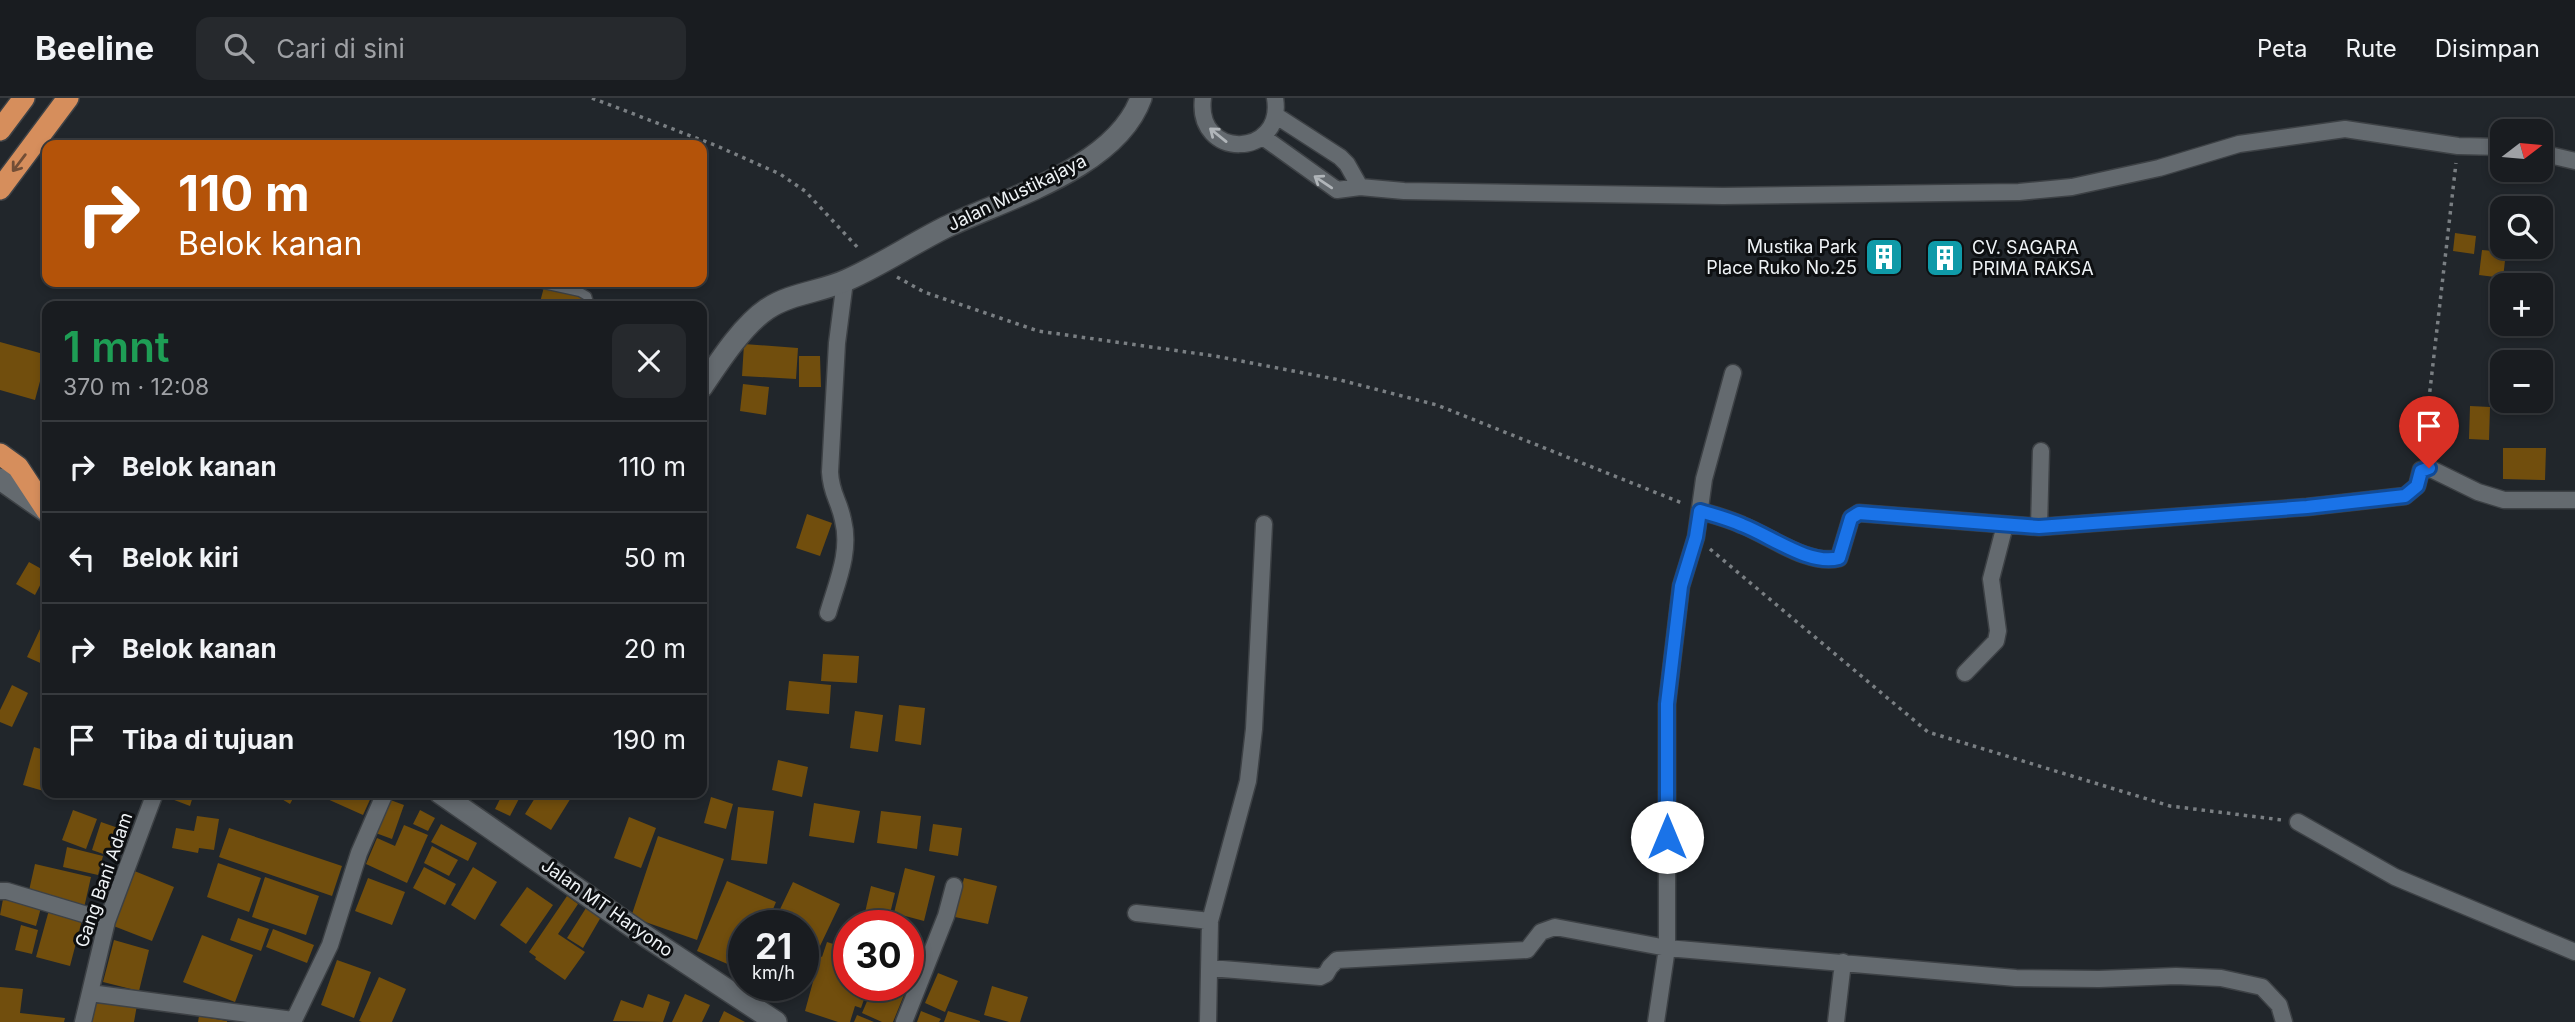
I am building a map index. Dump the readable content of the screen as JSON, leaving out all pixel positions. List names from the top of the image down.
{
  "streets": {
    "street": ["Jalan Mustikajaya", "Gang Bani Adam", "Jalan MT Haryono"]
  },
  "places": {
    "building": ["Mustika Park Place Ruko No.25", "CV. SAGARA PRIMA RAKSA"]
  },
  "north": "right",
  "page": {
    "header": "Beeline",
    "search": "Cari di sini",
    "nav": ["Peta", "Rute", "Disimpan"],
    "map_buttons": ["+", "−"],
    "turn": ["110 m", "Belok kanan"],
    "heading": ["1 mnt", "370 m · 12:08"],
    "list": [
      {
        "name": "Belok kanan",
        "value": "110 m"
      },
      {
        "name": "Belok kiri",
        "value": "50 m"
      },
      {
        "name": "Belok kanan",
        "value": "20 m"
      },
      {
        "name": "Tiba di tujuan",
        "value": "190 m"
      }
    ],
    "speed": "21 km/h",
    "limit": "30"
  }
}
